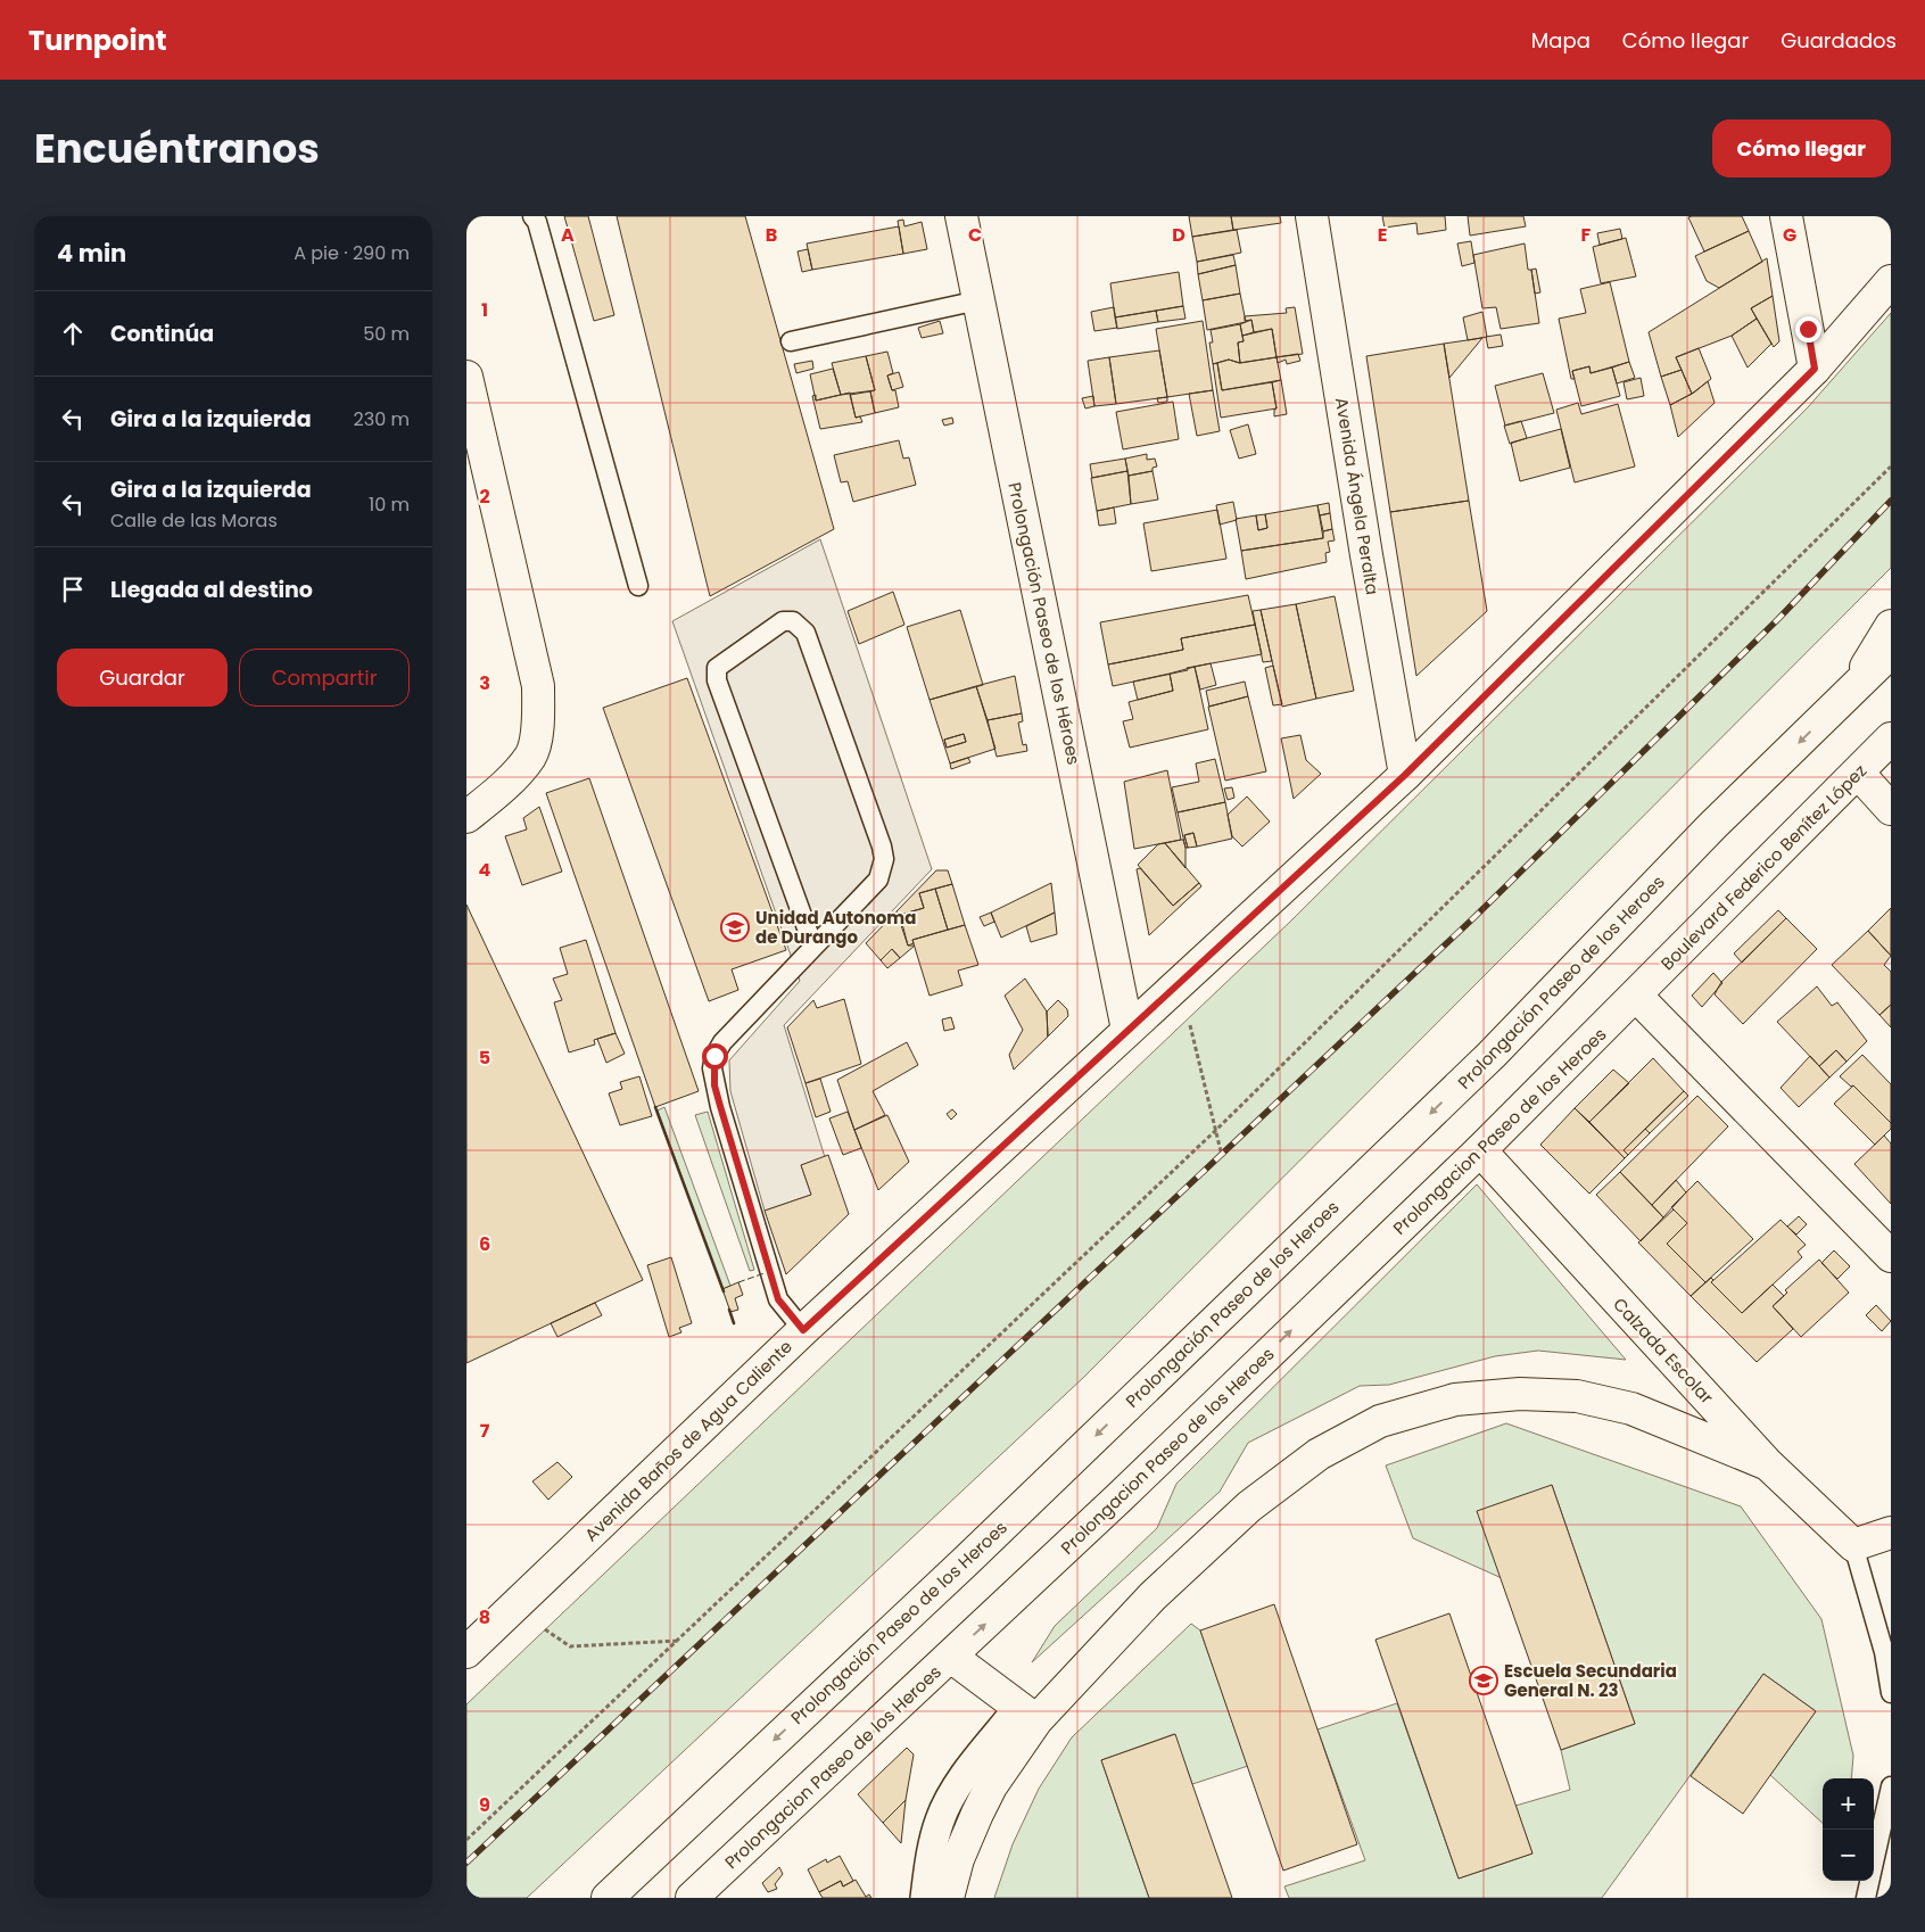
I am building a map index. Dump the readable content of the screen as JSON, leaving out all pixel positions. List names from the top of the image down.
{
  "streets": {
    "street": [
      "Avenida Ángela Peralta",
      "Prolongación Paseo de los Héroes",
      "Boulevard Federico Benítez López",
      "Prolongación Paseo de los Heroes",
      "Prolongacion Paseo de los Heroes",
      "Calzada Escolar",
      "Avenida Baños de Agua Caliente"
    ]
  },
  "crossings": [
    ["Avenida Ángela Peralta", "Avenida Baños de Agua Caliente"],
    ["Prolongación Paseo de los Héroes", "Avenida Baños de Agua Caliente"],
    ["Boulevard Federico Benítez López", "Prolongacion Paseo de los Heroes"],
    ["Prolongacion Paseo de los Heroes", "Calzada Escolar"]
  ],
  "one_way": ["Prolongación Paseo de los Heroes", "Prolongacion Paseo de los Heroes"],
  "places": {
    "school or university": ["Unidad Autonoma de Durango", "Escuela Secundaria General N. 23"]
  },
  "page": {
    "header": "Turnpoint",
    "nav": ["Mapa", "Cómo llegar", "Guardados"],
    "title": "Encuéntranos",
    "buttons": [
      "Cómo llegar",
      ["Guardar", "Compartir"]
    ],
    "heading": ["4 min", "A pie · 290 m"],
    "list": [
      ["Continúa", "50 m"],
      ["Gira a la izquierda", "230 m"],
      ["Gira a la izquierda", "Calle de las Moras", "10 m"],
      "Llegada al destino"
    ],
    "map_buttons": ["+", "−"]
  },
  "grid": {
    "columns": [
      "A",
      "B",
      "C",
      "D",
      "E",
      "F",
      "G"
    ],
    "rows": [
      "1",
      "2",
      "3",
      "4",
      "5",
      "6",
      "7",
      "8",
      "9"
    ]
  }
}
